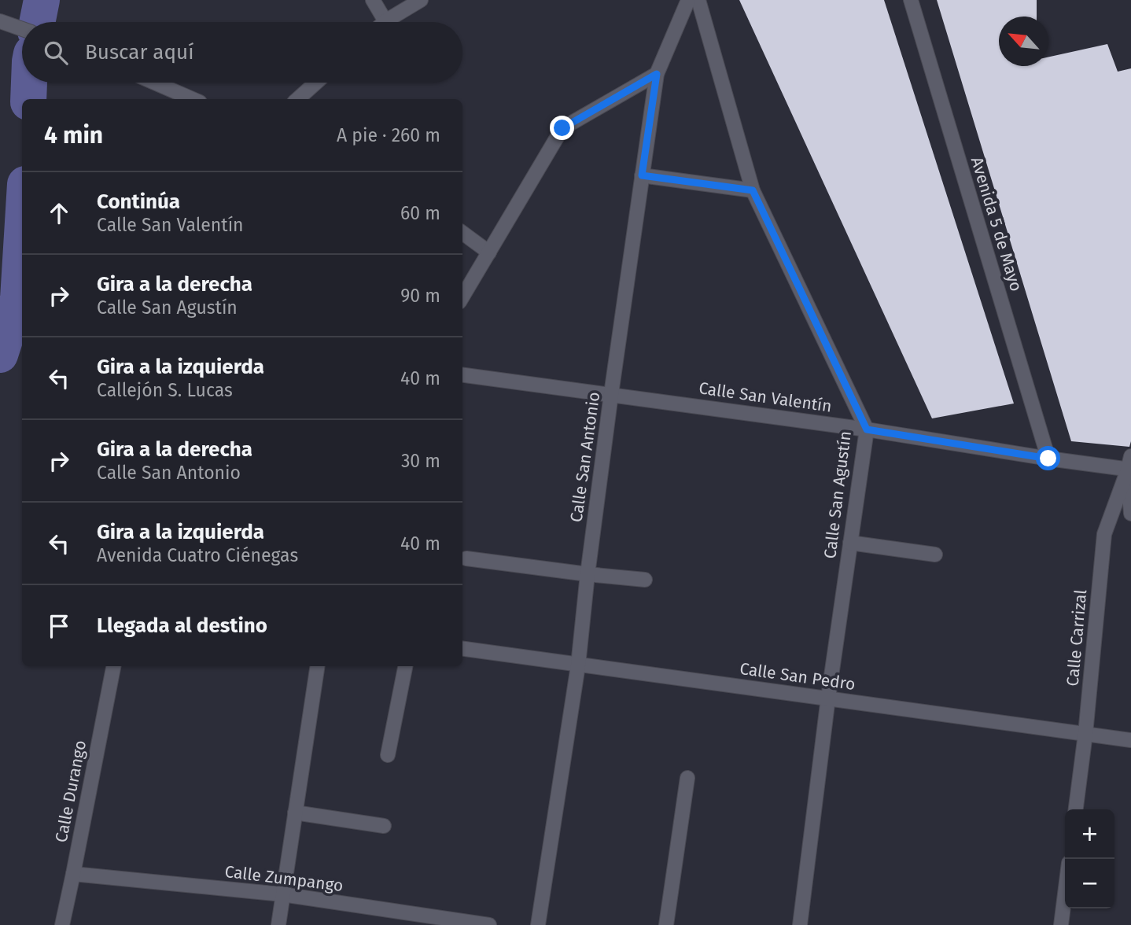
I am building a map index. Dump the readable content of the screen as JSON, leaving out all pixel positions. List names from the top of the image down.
{
  "streets": {
    "street": [
      "Avenida 5 de Mayo",
      "Calle San Valentín",
      "Calle San Antonio",
      "Calle San Agustín",
      "Calle Carrizal",
      "Calle San Pedro",
      "Calle Durango",
      "Calle Zumpango"
    ]
  },
  "crossings": [
    ["Avenida 5 de Mayo", "Calle San Valentín"],
    ["Calle San Valentín", "Calle San Antonio"],
    ["Calle San Valentín", "Calle San Agustín"],
    ["Calle San Valentín", "Calle Carrizal"],
    ["Calle San Antonio", "Calle San Pedro"],
    ["Calle San Agustín", "Calle San Pedro"],
    ["Calle Carrizal", "Calle San Pedro"],
    ["Calle Durango", "Calle Zumpango"]
  ],
  "north": "top left",
  "page": {
    "search": "Buscar aquí",
    "heading": ["4 min", "A pie · 260 m"],
    "list": [
      ["Continúa", "Calle San Valentín", "60 m"],
      ["Gira a la derecha", "Calle San Agustín", "90 m"],
      ["Gira a la izquierda", "Callejón S. Lucas", "40 m"],
      ["Gira a la derecha", "Calle San Antonio", "30 m"],
      ["Gira a la izquierda", "Avenida Cuatro Ciénegas", "40 m"],
      "Llegada al destino"
    ],
    "map_buttons": ["+", "−"]
  }
}
